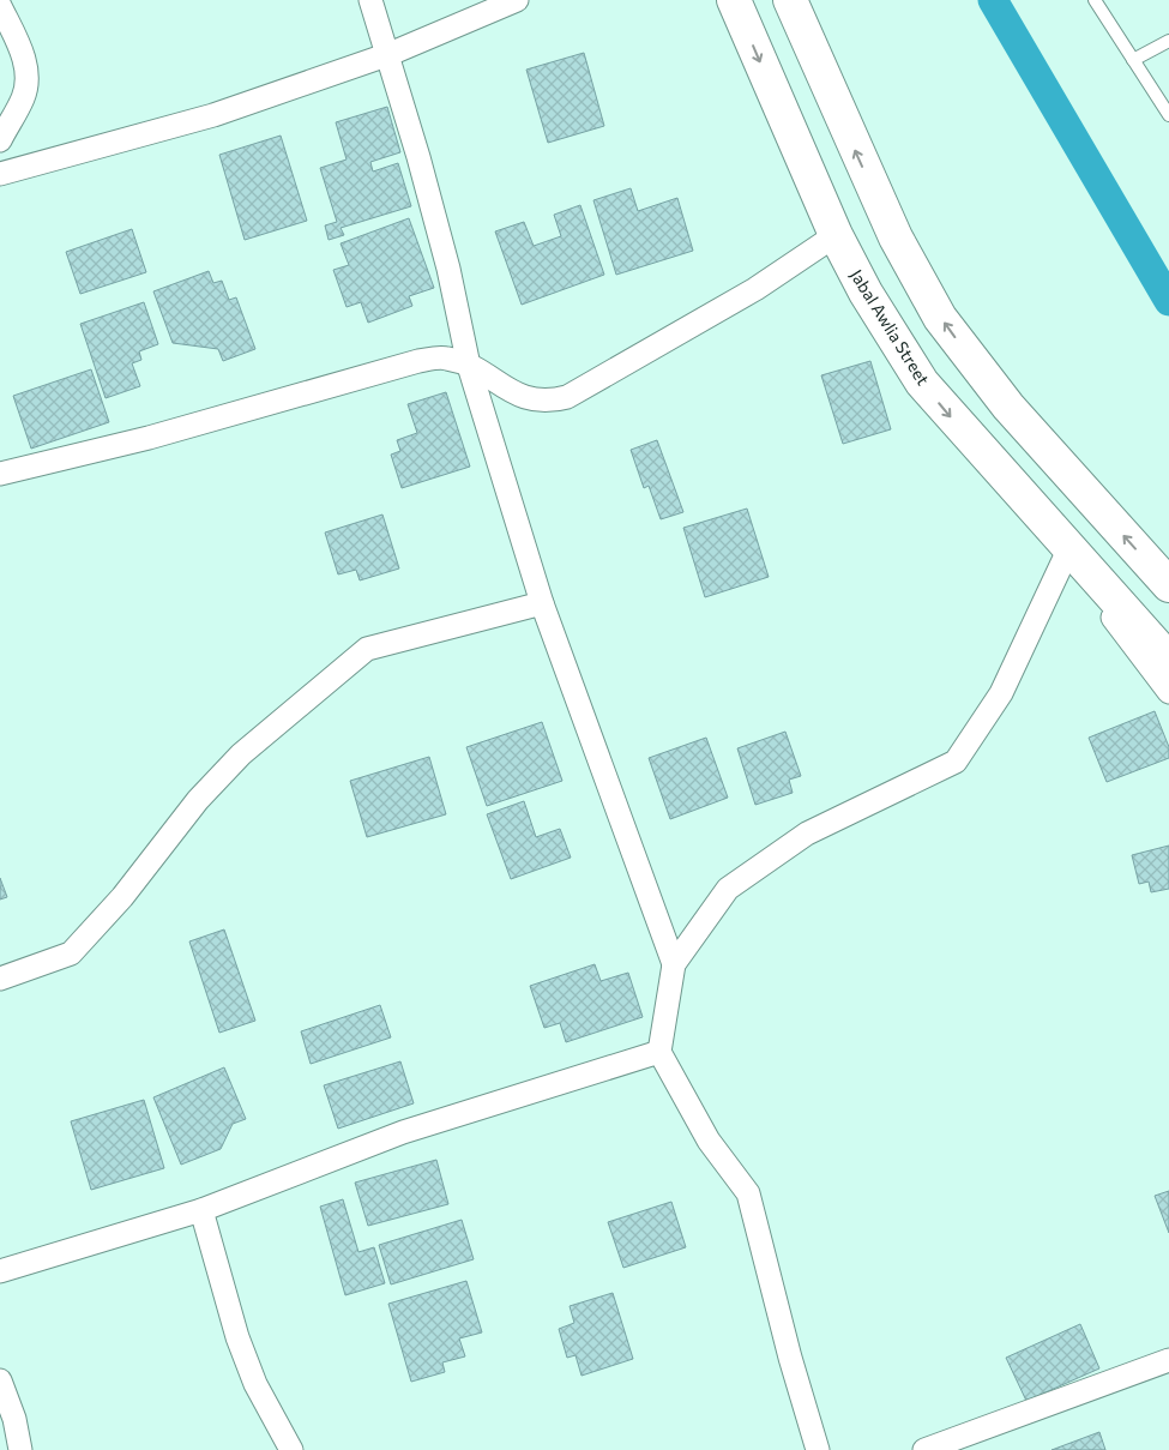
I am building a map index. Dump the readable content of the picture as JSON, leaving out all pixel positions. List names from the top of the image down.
{
  "streets": {
    "highway": ["Jabal Awlia Street"]
  }
}
